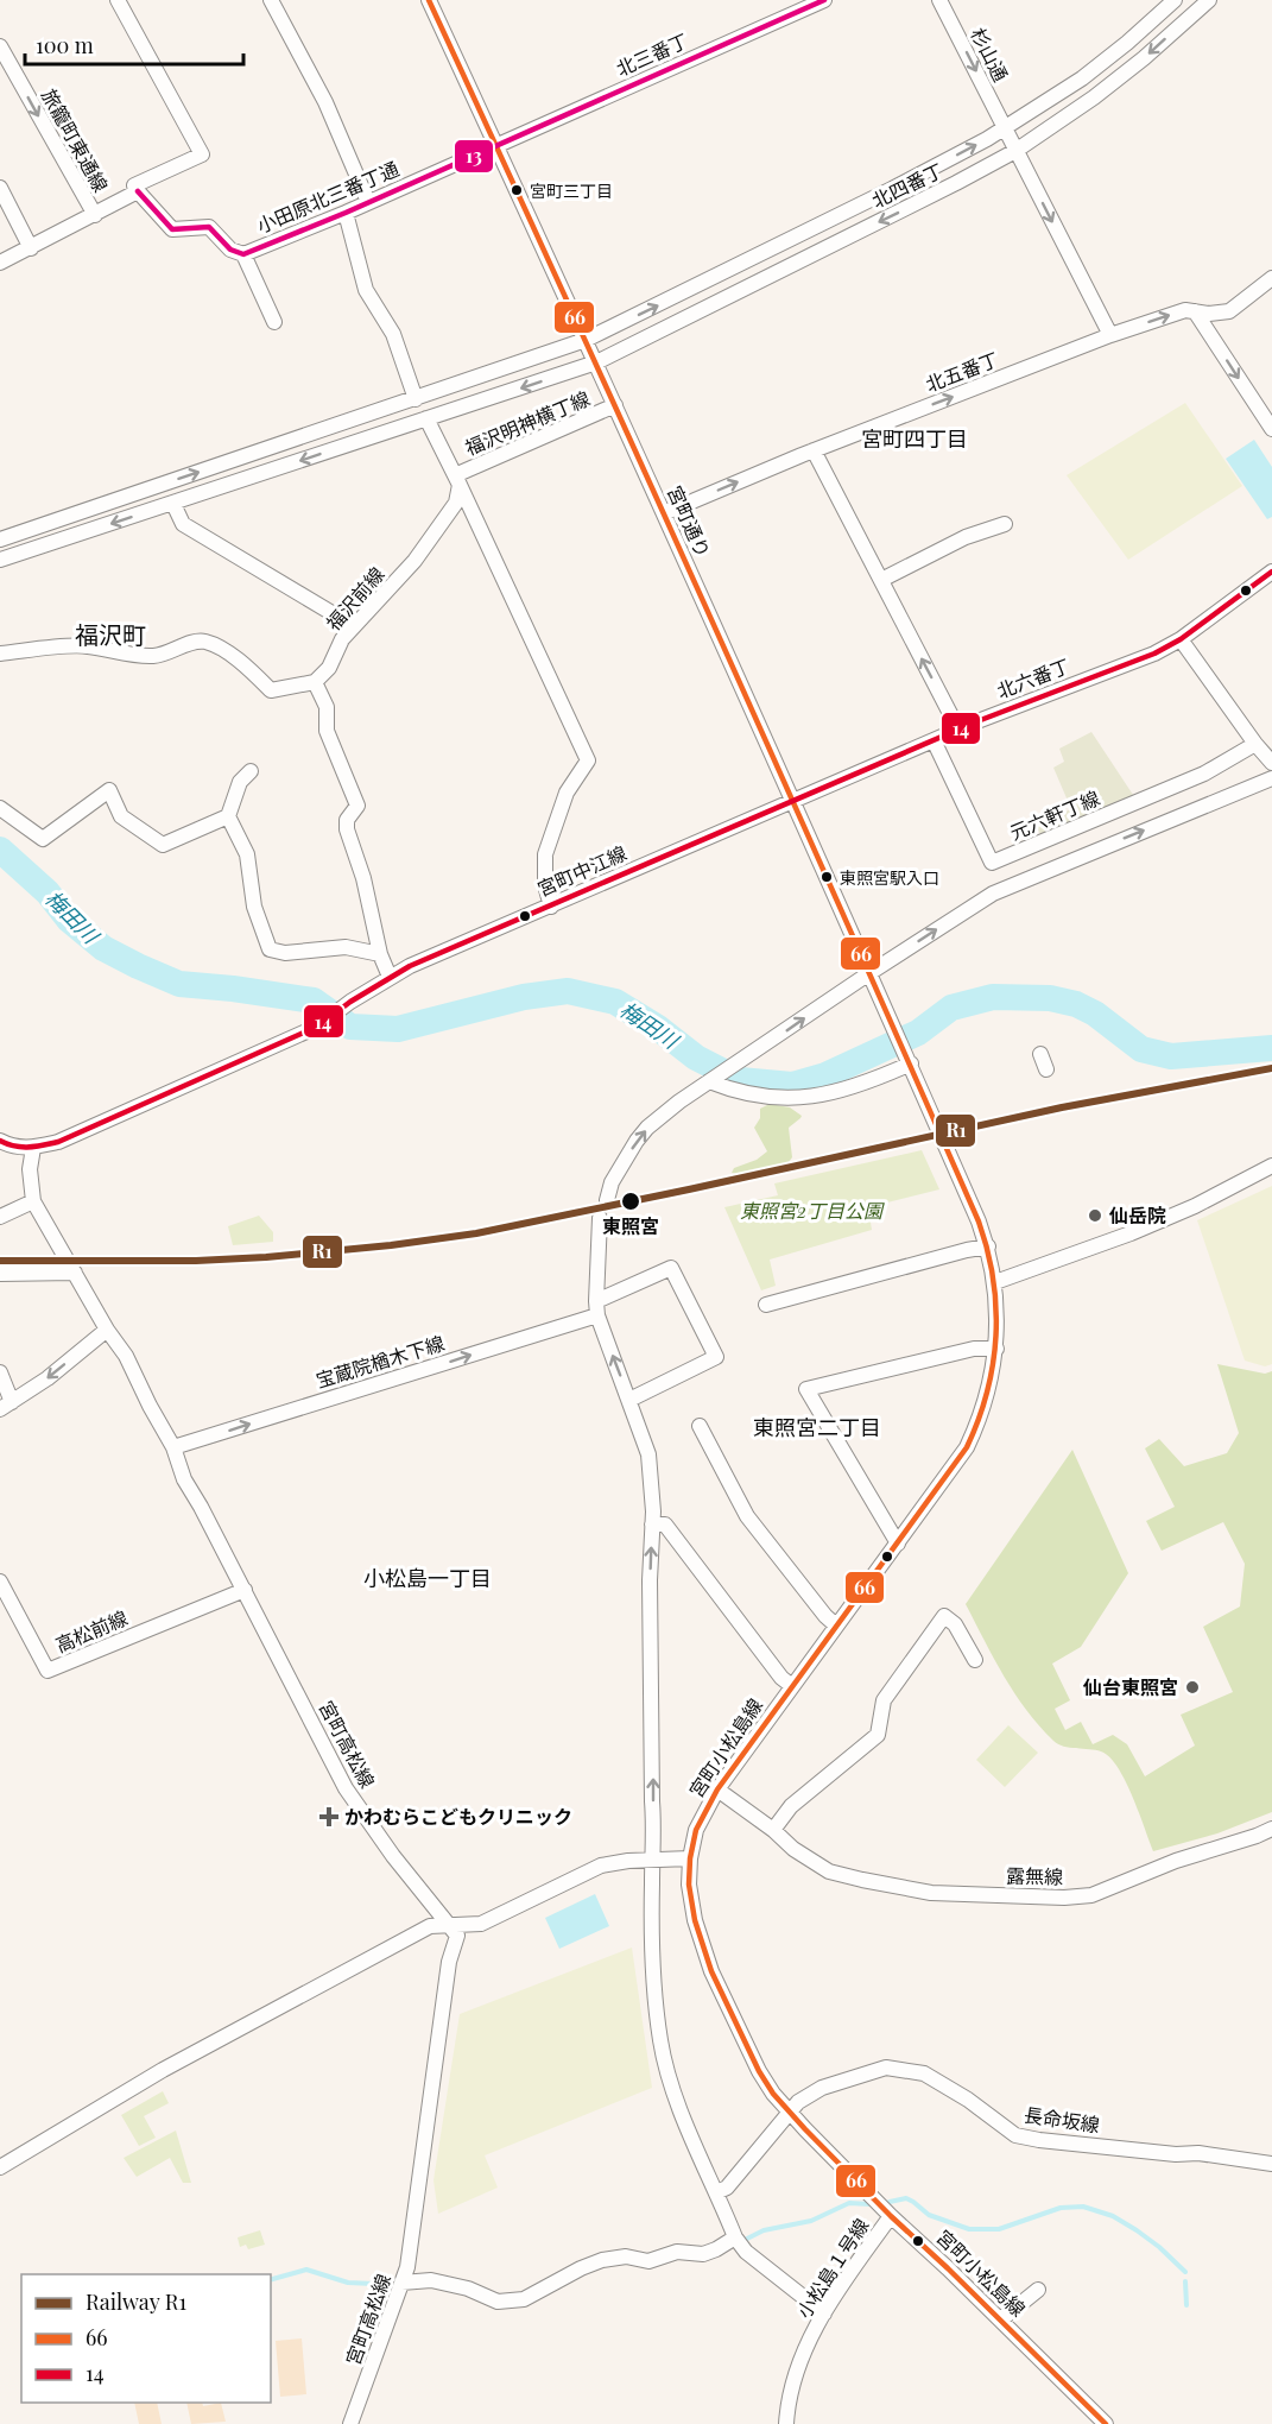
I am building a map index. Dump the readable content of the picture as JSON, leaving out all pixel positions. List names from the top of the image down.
{
  "streets": {
    "street": [
      "北三番丁",
      "杉山通",
      "旅籠町東通線",
      "北四番丁",
      "小田原北三番丁通",
      "北五番丁",
      "福沢明神横丁線",
      "宮町通り",
      "福沢前線",
      "北六番丁",
      "元六軒丁線",
      "宮町中江線",
      "宝蔵院楢木下線",
      "高松前線",
      "宮町高松線",
      "宮町小松島線",
      "露無線",
      "長命坂線",
      "小松島１号線"
    ]
  },
  "crossings": [
    ["北三番丁", "小田原北三番丁通"],
    ["北三番丁", "宮町通り"],
    ["杉山通", "北四番丁"],
    ["杉山通", "北五番丁"],
    ["北四番丁", "宮町通り"],
    ["小田原北三番丁通", "宮町通り"],
    ["北五番丁", "宮町通り"],
    ["福沢明神横丁線", "宮町通り"],
    ["福沢明神横丁線", "福沢前線"],
    ["宮町通り", "北六番丁"],
    ["宮町通り", "宮町中江線"],
    ["宮町通り", "宮町小松島線"],
    ["北六番丁", "元六軒丁線"],
    ["北六番丁", "宮町中江線"],
    ["宮町中江線", "宮町高松線"],
    ["宝蔵院楢木下線", "宮町高松線"],
    ["高松前線", "宮町高松線"],
    ["宮町小松島線", "露無線"],
    ["宮町小松島線", "長命坂線"],
    ["宮町小松島線", "小松島１号線"]
  ],
  "one_way": ["杉山通", "北五番丁", "宝蔵院楢木下線"],
  "districts": [
    "宮町四丁目",
    "福沢町",
    "東照宮二丁目",
    "小松島一丁目"
  ],
  "water": ["梅田川"],
  "parks": ["東照宮2丁目公園"],
  "places": {
    "other": [
      "宮町三丁目",
      "東照宮駅入口",
      "東照宮",
      "仙岳院",
      "仙台東照宮"
    ],
    "health": ["かわむらこどもクリニック"]
  },
  "lines": [
    "transit line 66",
    "transit line 13",
    "transit line 14",
    "rail line R1"
  ],
  "legend": ["Railway R1", "66", "14"],
  "scale_bar": "100 m"
}
